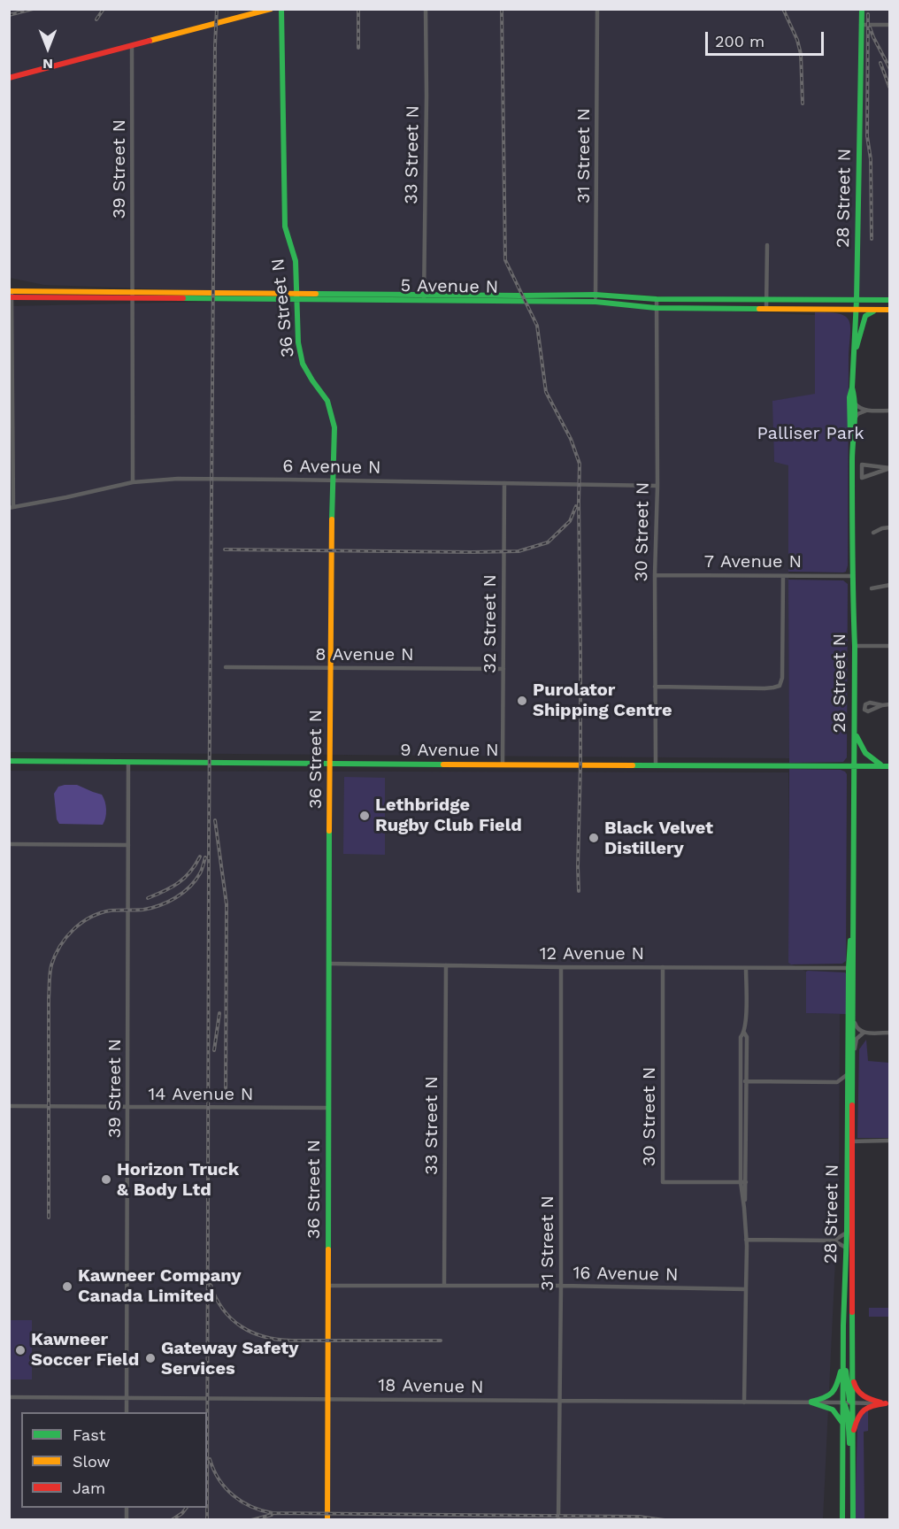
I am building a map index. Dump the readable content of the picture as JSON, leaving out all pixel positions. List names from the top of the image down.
{
  "streets": {
    "main road": [
      "28 Street N",
      "5 Avenue N",
      "36 Street N",
      "9 Avenue N"
    ],
    "street": [
      "33 Street N",
      "31 Street N",
      "39 Street N",
      "6 Avenue N",
      "30 Street N",
      "7 Avenue N",
      "32 Street N",
      "8 Avenue N",
      "12 Avenue N",
      "14 Avenue N",
      "16 Avenue N",
      "18 Avenue N"
    ]
  },
  "crossings": [
    ["33 Street N", "5 Avenue N"],
    ["33 Street N", "12 Avenue N"],
    ["33 Street N", "16 Avenue N"],
    ["31 Street N", "5 Avenue N"],
    ["31 Street N", "12 Avenue N"],
    ["31 Street N", "16 Avenue N"],
    ["31 Street N", "18 Avenue N"],
    ["39 Street N", "5 Avenue N"],
    ["39 Street N", "9 Avenue N"],
    ["39 Street N", "14 Avenue N"],
    ["39 Street N", "18 Avenue N"],
    ["28 Street N", "5 Avenue N"],
    ["28 Street N", "7 Avenue N"],
    ["28 Street N", "9 Avenue N"],
    ["28 Street N", "12 Avenue N"],
    ["28 Street N", "18 Avenue N"],
    ["5 Avenue N", "36 Street N"],
    ["5 Avenue N", "30 Street N"],
    ["36 Street N", "6 Avenue N"],
    ["36 Street N", "8 Avenue N"],
    ["36 Street N", "9 Avenue N"],
    ["36 Street N", "12 Avenue N"],
    ["36 Street N", "14 Avenue N"],
    ["36 Street N", "16 Avenue N"],
    ["36 Street N", "18 Avenue N"],
    ["6 Avenue N", "30 Street N"],
    ["6 Avenue N", "32 Street N"],
    ["30 Street N", "7 Avenue N"],
    ["30 Street N", "9 Avenue N"],
    ["30 Street N", "12 Avenue N"],
    ["32 Street N", "8 Avenue N"],
    ["32 Street N", "9 Avenue N"]
  ],
  "parks": ["Palliser Park"],
  "places": [
    "Purolator Shipping Centre",
    "Lethbridge Rugby Club Field",
    "Black Velvet Distillery",
    "Horizon Truck & Body Ltd",
    "Kawneer Company Canada Limited",
    "Kawneer Soccer Field",
    "Gateway Safety Services"
  ],
  "legend": ["Fast", "Slow", "Jam"],
  "scale_bar": "200 m",
  "north": "bottom"
}
